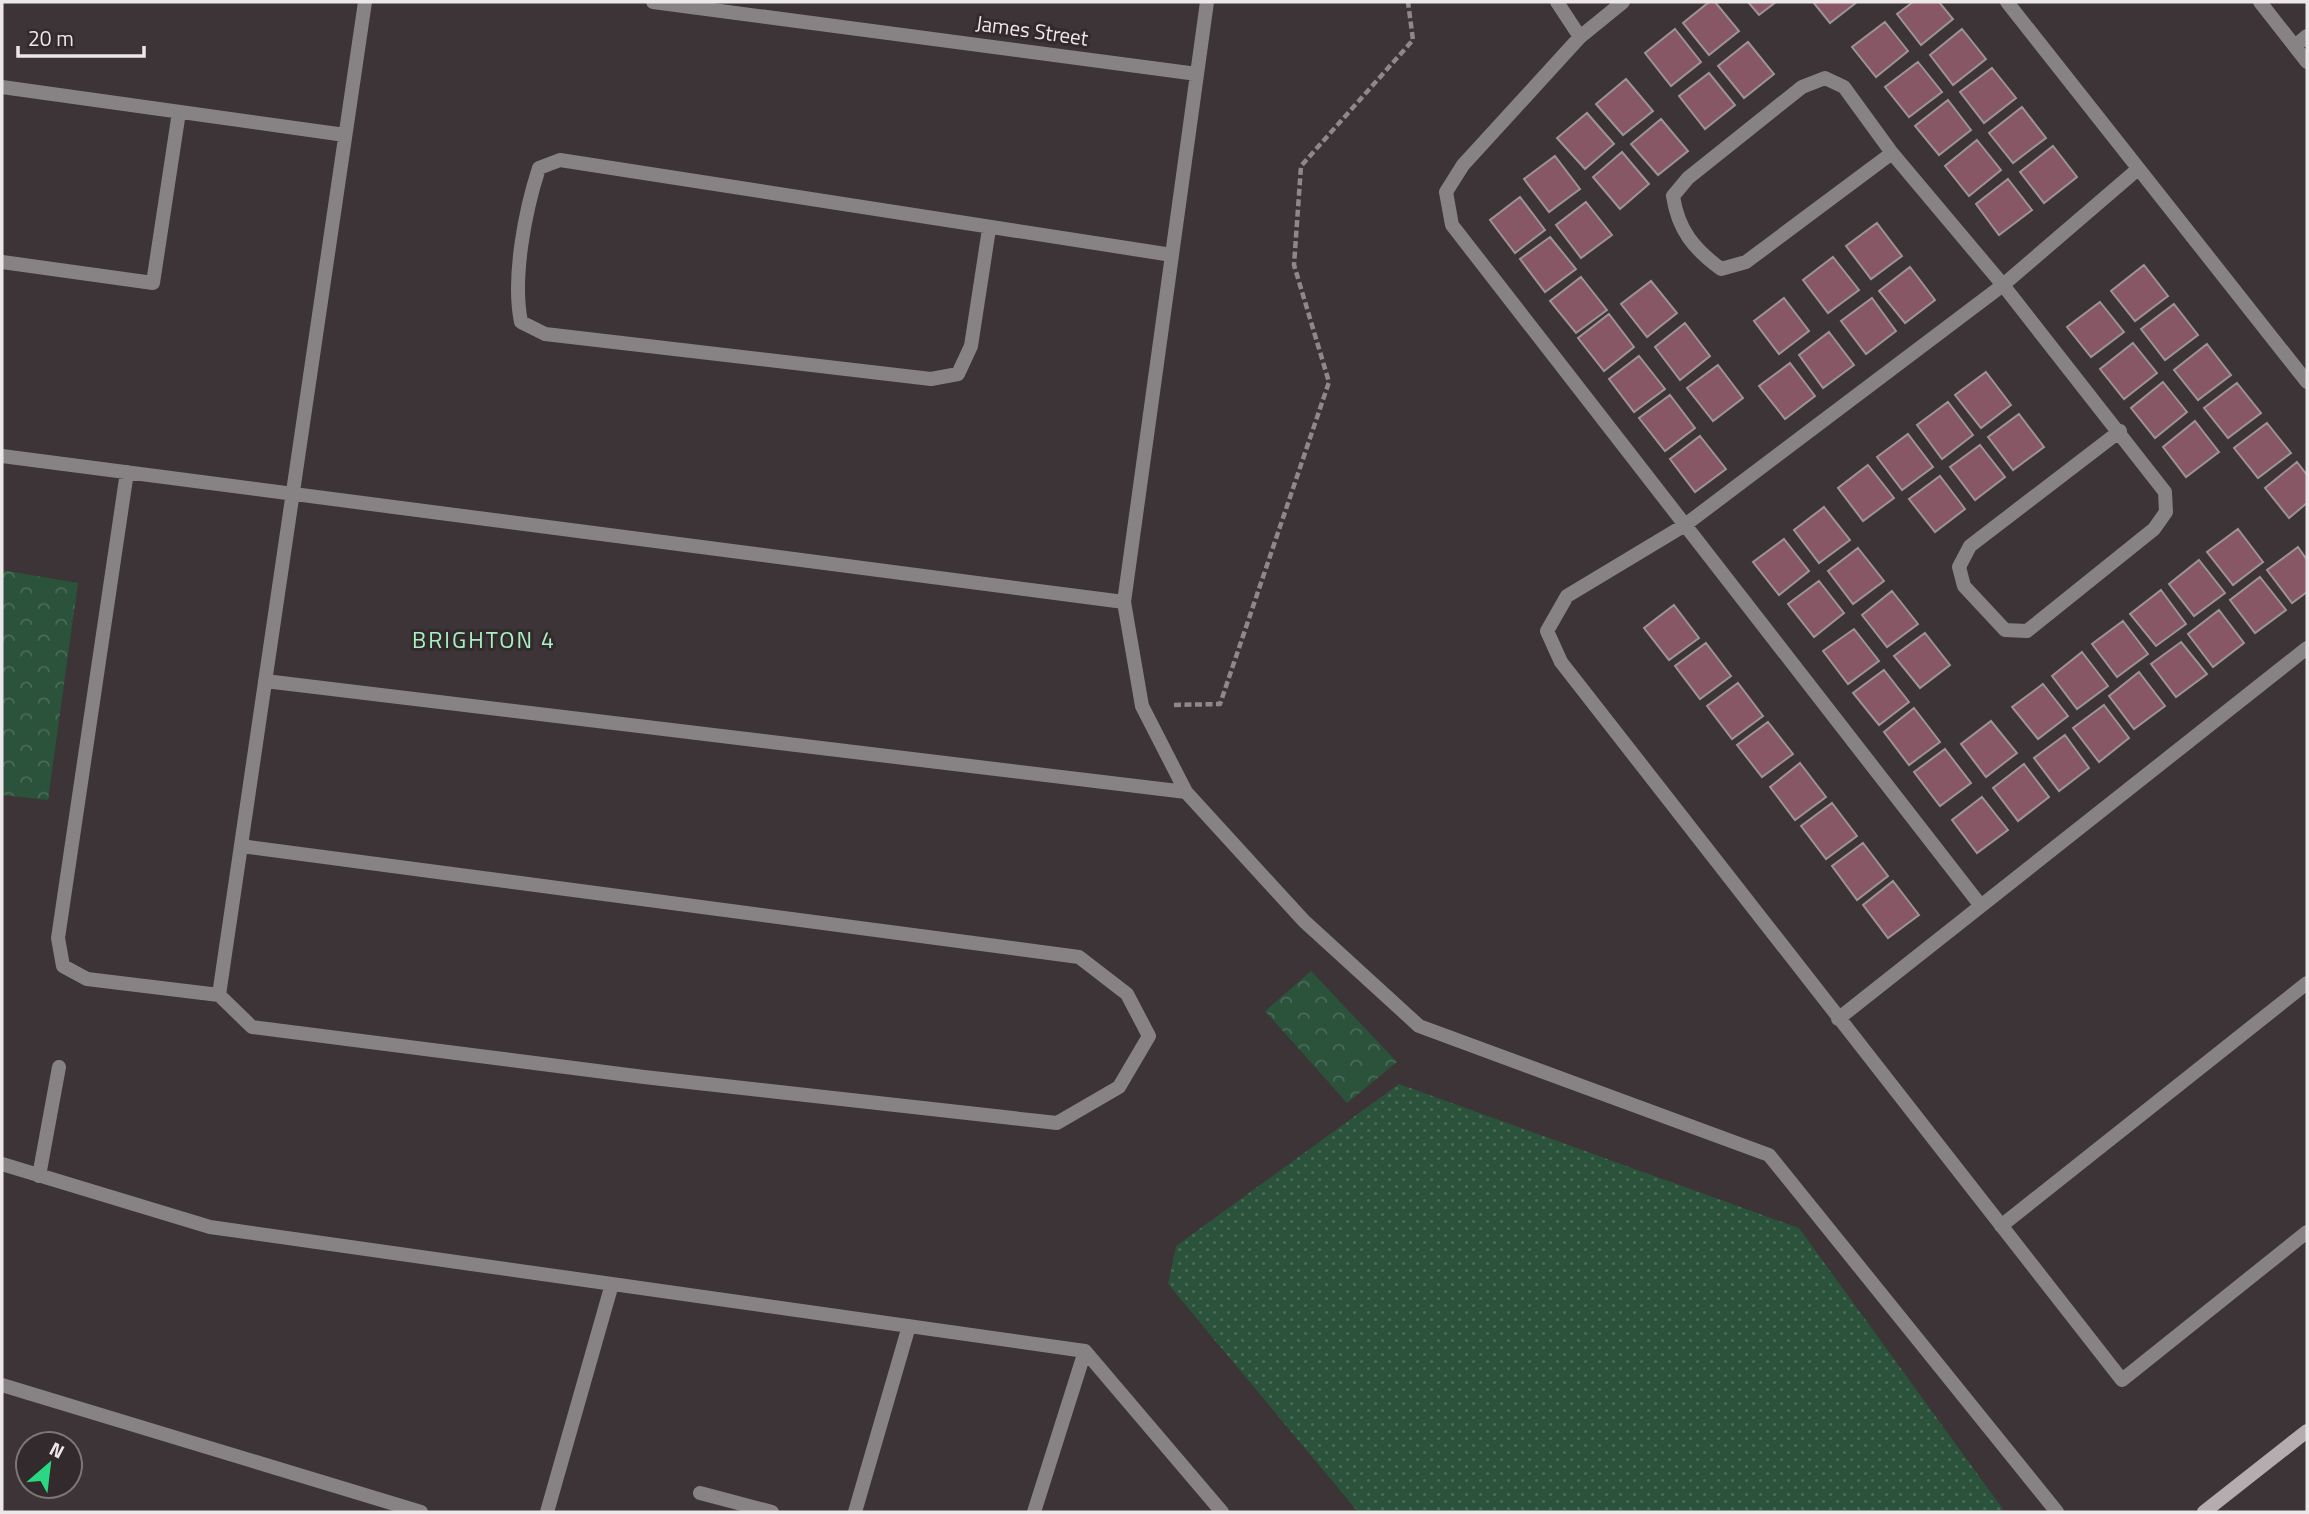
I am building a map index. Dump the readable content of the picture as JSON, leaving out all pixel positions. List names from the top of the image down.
{
  "streets": {
    "street": ["James Street"]
  },
  "districts": ["BRIGHTON 4"],
  "scale_bar": "20 m",
  "north": "top right"
}
